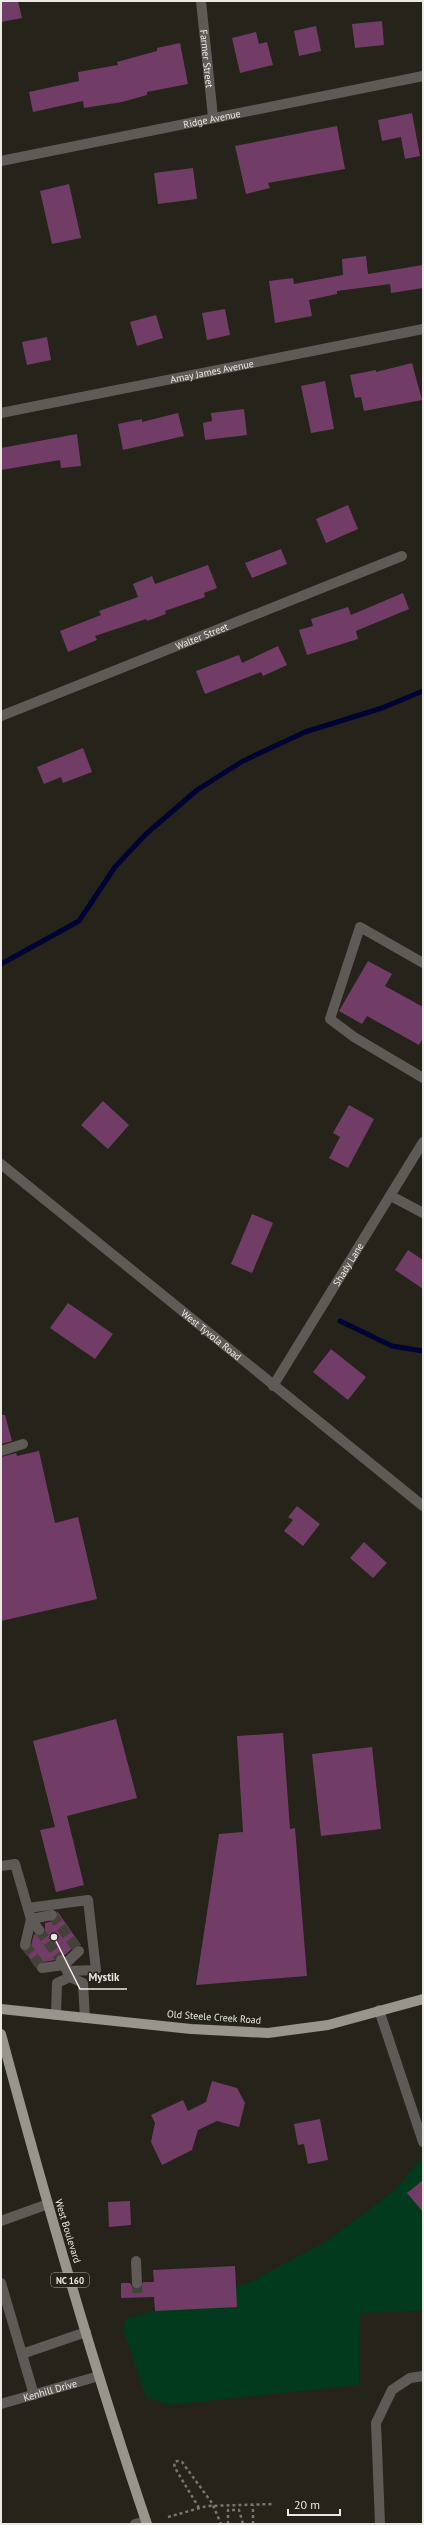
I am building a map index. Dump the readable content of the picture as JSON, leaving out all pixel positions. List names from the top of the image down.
{
  "streets": {
    "main road": ["Old Steele Creek Road", "West Boulevard", "NC 160"],
    "street": [
      "Farmer Street",
      "Ridge Avenue",
      "Amay James Avenue",
      "Walter Street",
      "Shady Lane",
      "West Tyvola Road",
      "Kenhill Drive"
    ]
  },
  "crossings": [
    ["Farmer Street", "Ridge Avenue"],
    ["Shady Lane", "West Tyvola Road"],
    ["West Boulevard", "Kenhill Drive"]
  ],
  "places": ["Mystik"],
  "scale_bar": "20 m"
}
